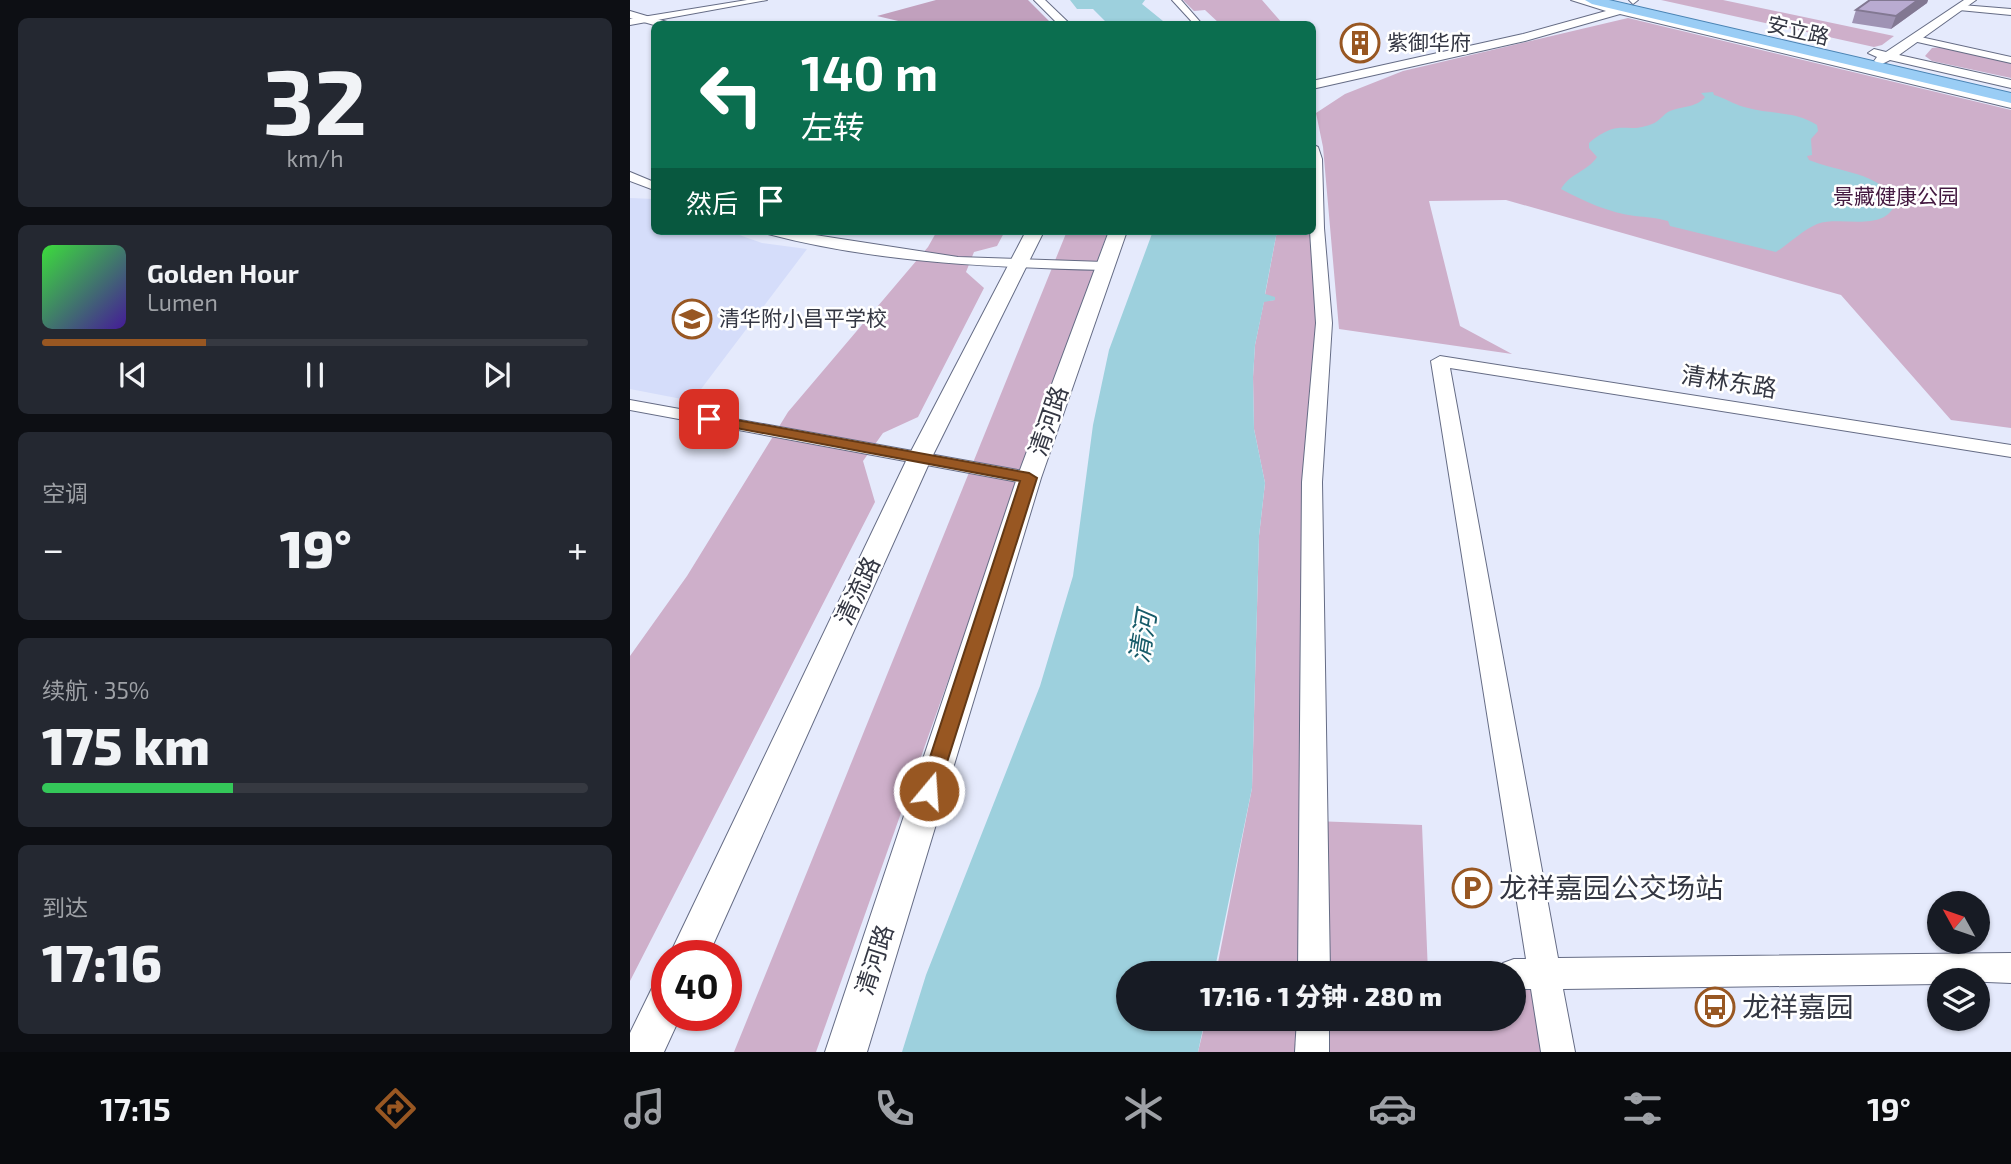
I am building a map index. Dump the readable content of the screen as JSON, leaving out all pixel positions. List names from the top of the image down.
{
  "streets": {
    "main road": ["安立路"],
    "street": ["清林东路", "清河路", "清流路"]
  },
  "water": ["清河"],
  "parks": ["景藏健康公园"],
  "places": {
    "building": ["紫御华府"],
    "school or university": ["清华附小昌平学校"],
    "parking": ["龙祥嘉园公交场站"],
    "bus stop": ["龙祥嘉园"]
  },
  "north": "top left",
  "page": {
    "tile": [
      ["32", "km/h"],
      "空调",
      ["续航 · 35%", "175 km"],
      ["到达", "17:16"]
    ],
    "turn": ["140 m", "左转"],
    "then": "然后",
    "song": ["Golden Hour", "Lumen"],
    "heat": ["−", "19°", "+"],
    "limit": "40",
    "trip": "17:16 · 1 分钟 · 280 m",
    "tabs": ["17:15", "19°"]
  }
}
